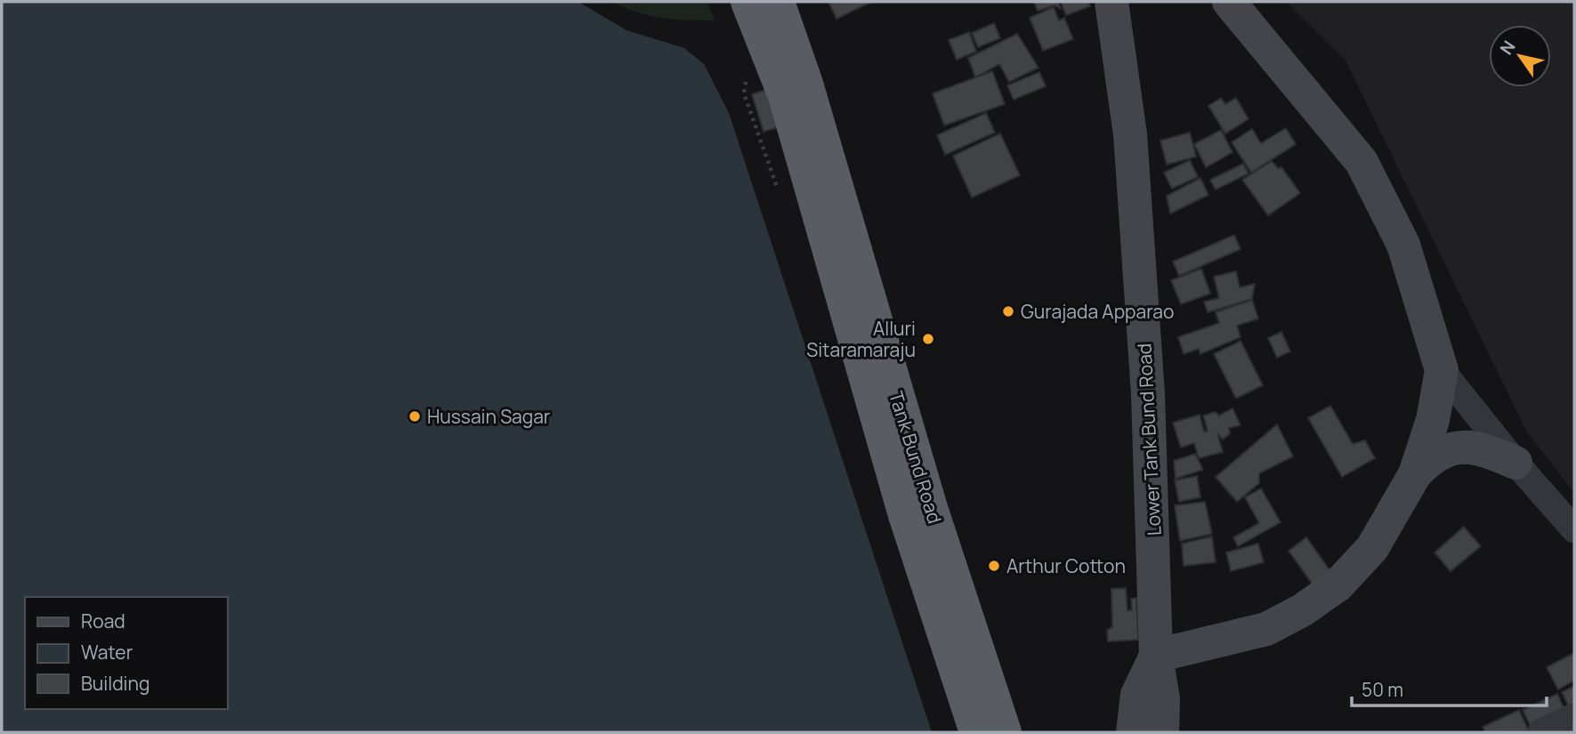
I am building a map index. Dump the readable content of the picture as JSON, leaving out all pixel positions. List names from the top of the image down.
{
  "streets": {
    "highway": ["Tank Bund Road"],
    "main road": ["Lower Tank Bund Road"]
  },
  "places": [
    "Gurajada Apparao",
    "Alluri Sitaramaraju",
    "Hussain Sagar",
    "Arthur Cotton"
  ],
  "legend": ["Road", "Water", "Building"],
  "scale_bar": "50 m",
  "north": "top left"
}
